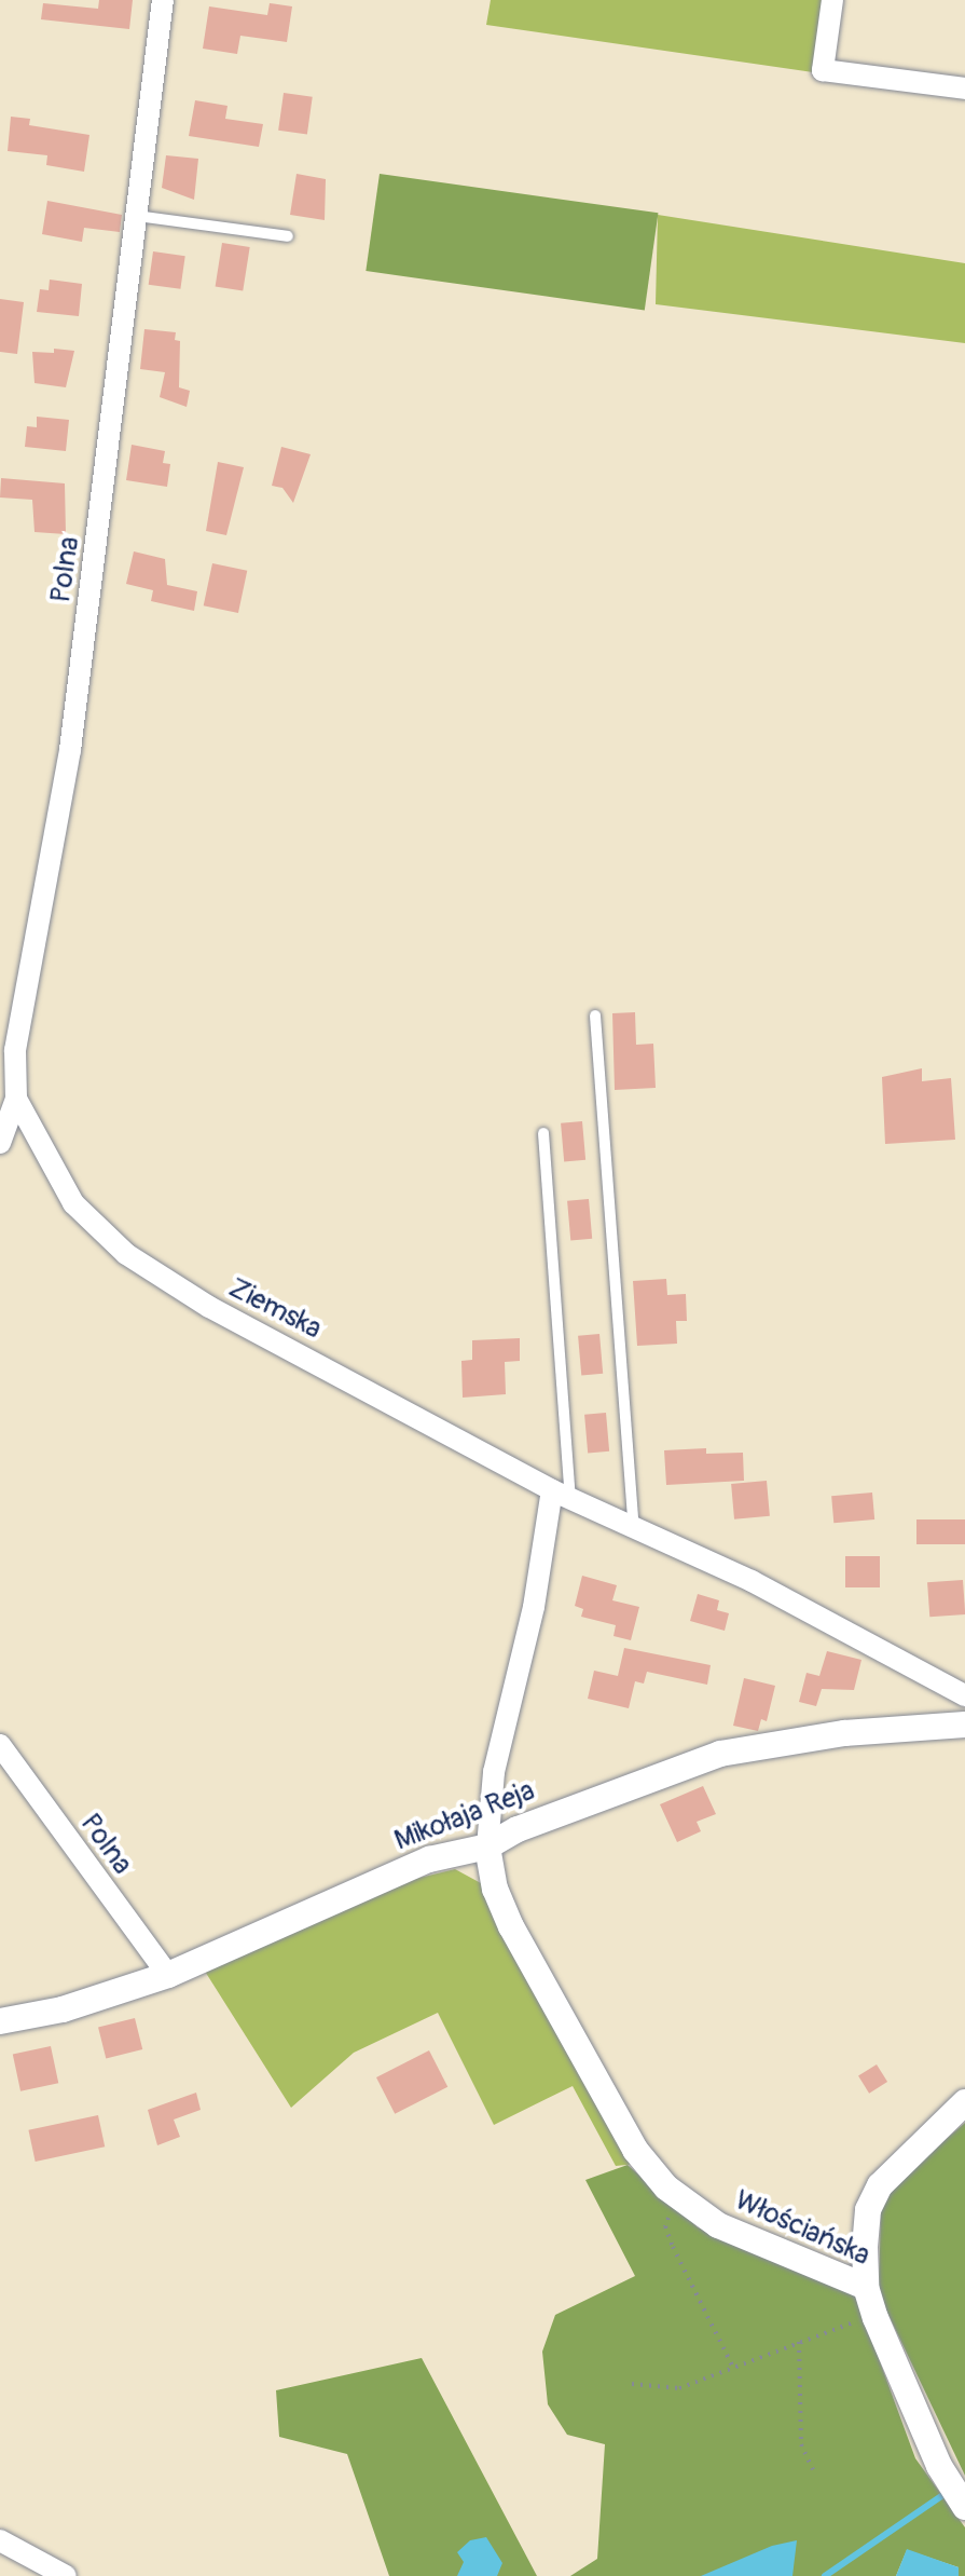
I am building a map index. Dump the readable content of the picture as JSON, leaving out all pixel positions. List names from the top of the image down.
{
  "streets": {
    "street": [
      "Polna",
      "Ziemska",
      "Mikołaja Reja",
      "Włościańska"
    ]
  },
  "crossings": [
    ["Polna", "Ziemska"],
    ["Polna", "Mikołaja Reja"],
    ["Mikołaja Reja", "Włościańska"]
  ]
}
